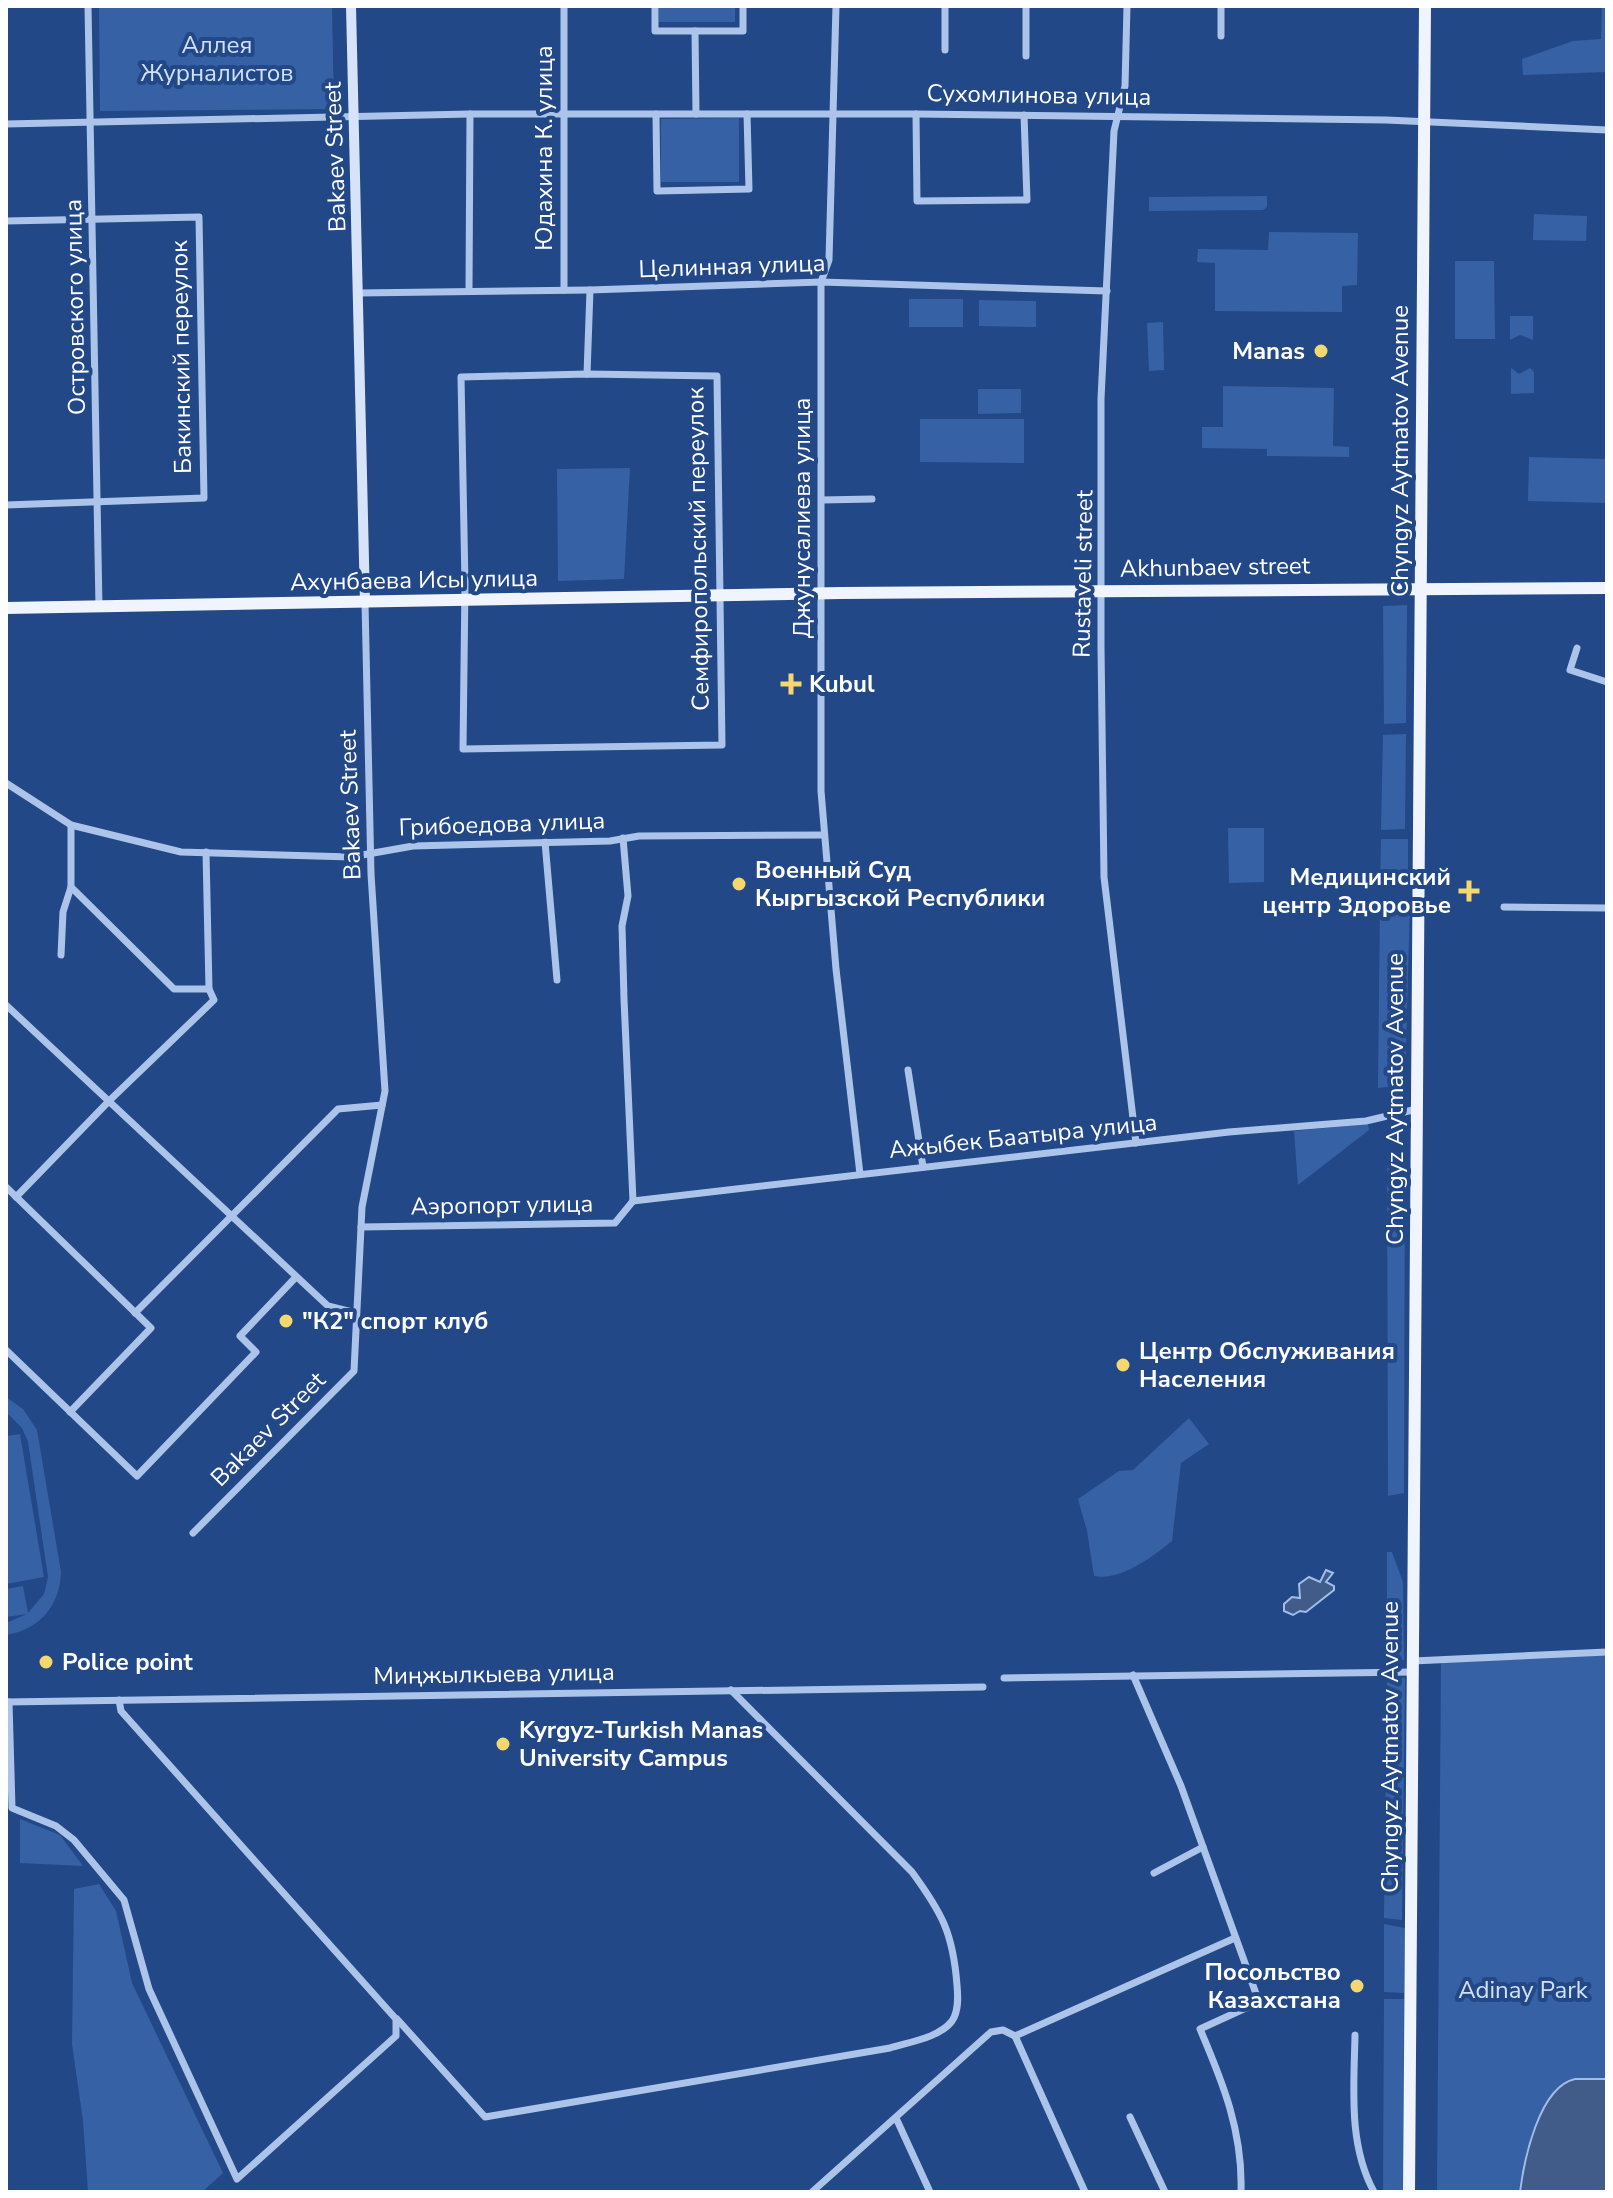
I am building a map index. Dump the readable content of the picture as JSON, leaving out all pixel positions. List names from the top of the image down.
{
  "streets": {
    "main road": [
      "Bakaev Street",
      "Chyngyz Aytmatov Avenue",
      "Akhunbaev street",
      "Ахунбаева Исы улица"
    ],
    "street": [
      "Сухомлинова улица",
      "Юдахина К. улица",
      "Целинная улица",
      "Островского улица",
      "Бакинский переулок",
      "Джунусалиева улица",
      "Семфиропольский переулок",
      "Rustaveli street",
      "Грибоедова улица",
      "Ажыбек Баатыра улица",
      "Аэропорт улица",
      "Миңжылкыева улица"
    ]
  },
  "crossings": [
    ["Сухомлинова улица", "Юдахина К. улица"],
    ["Сухомлинова улица", "Bakaev Street"],
    ["Сухомлинова улица", "Островского улица"],
    ["Сухомлинова улица", "Chyngyz Aytmatov Avenue"],
    ["Сухомлинова улица", "Джунусалиева улица"],
    ["Сухомлинова улица", "Rustaveli street"],
    ["Юдахина К. улица", "Целинная улица"],
    ["Bakaev Street", "Целинная улица"],
    ["Bakaev Street", "Ахунбаева Исы улица"],
    ["Bakaev Street", "Грибоедова улица"],
    ["Bakaev Street", "Аэропорт улица"],
    ["Целинная улица", "Джунусалиева улица"],
    ["Целинная улица", "Rustaveli street"],
    ["Островского улица", "Бакинский переулок"],
    ["Островского улица", "Ахунбаева Исы улица"],
    ["Chyngyz Aytmatov Avenue", "Akhunbaev street"],
    ["Chyngyz Aytmatov Avenue", "Ажыбек Баатыра улица"],
    ["Джунусалиева улица", "Akhunbaev street"],
    ["Джунусалиева улица", "Ахунбаева Исы улица"],
    ["Джунусалиева улица", "Грибоедова улица"],
    ["Джунусалиева улица", "Ажыбек Баатыра улица"],
    ["Семфиропольский переулок", "Ахунбаева Исы улица"],
    ["Akhunbaev street", "Rustaveli street"],
    ["Akhunbaev street", "Ахунбаева Исы улица"],
    ["Rustaveli street", "Ажыбек Баатыра улица"],
    ["Ажыбек Баатыра улица", "Аэропорт улица"]
  ],
  "parks": ["Аллея Журналистов", "Adinay Park"],
  "places": {
    "other": [
      "Manas",
      "Военный Суд Кыргызской Республики",
      "\"К2\" спорт клуб",
      "Центр Обслуживания Населения",
      "Police point",
      "Kyrgyz-Turkish Manas University Campus",
      "Посольство Казахстана"
    ],
    "health": ["Kubul", "Медицинский центр Здоровье"]
  }
}
